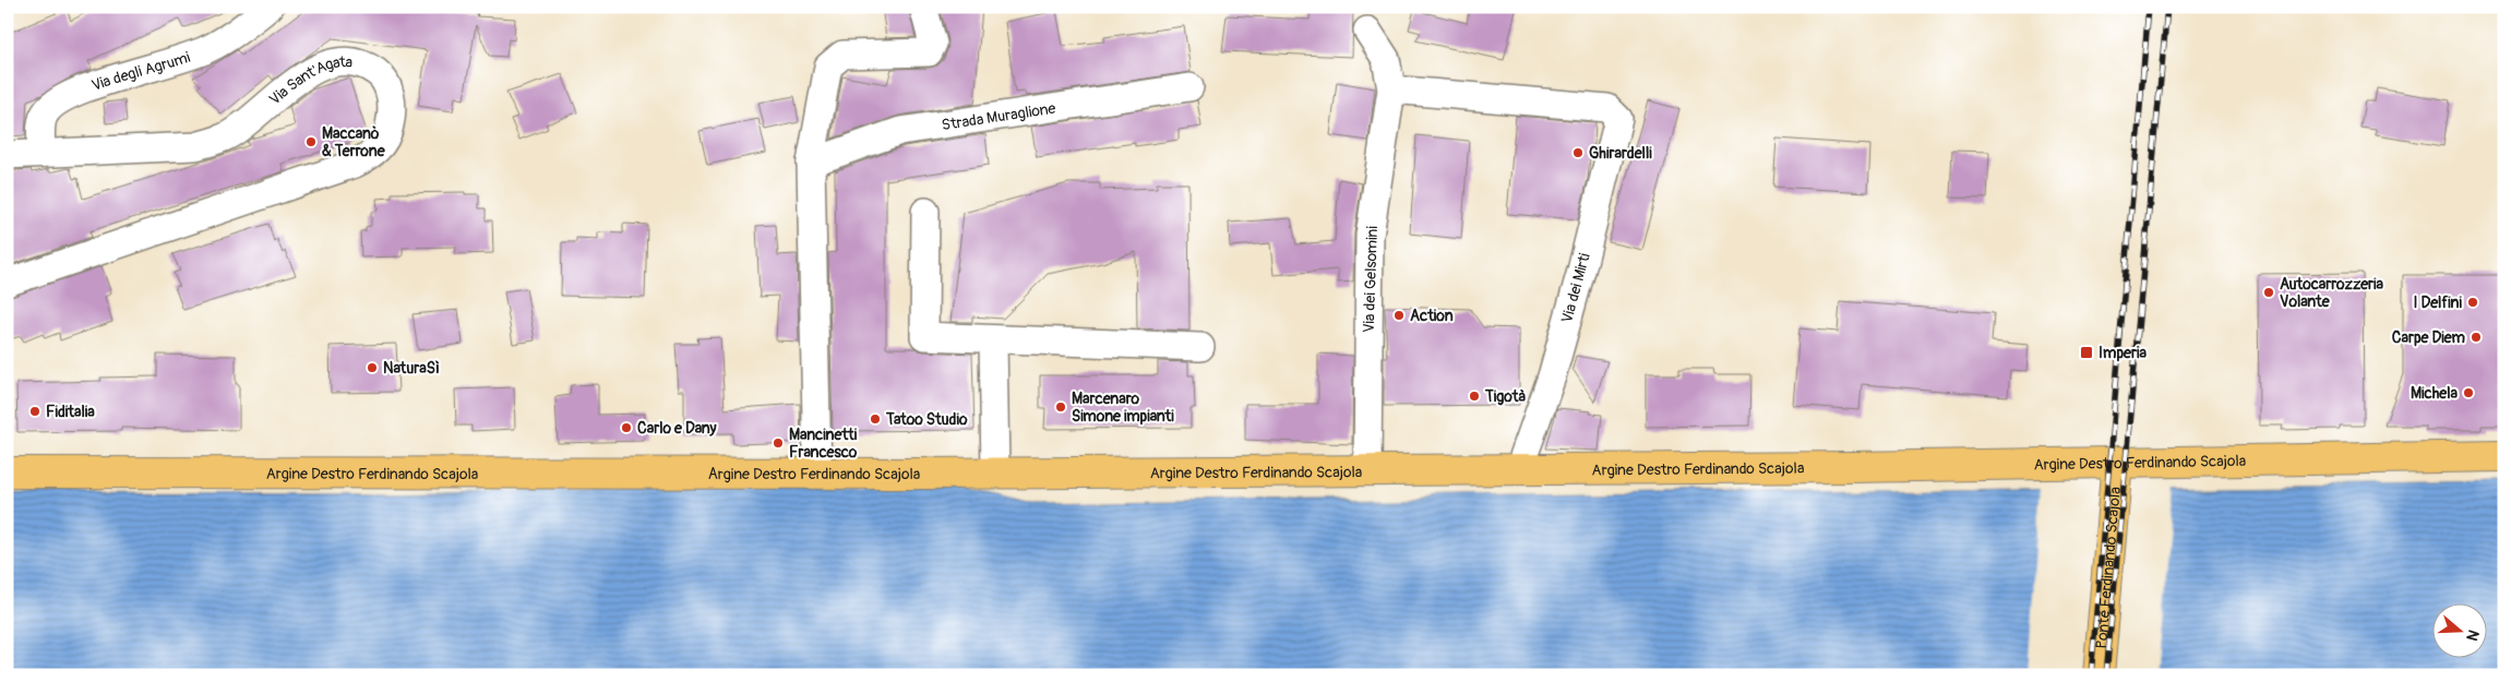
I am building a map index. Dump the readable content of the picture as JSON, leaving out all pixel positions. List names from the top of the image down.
{
  "streets": {
    "main road": ["Argine Destro Ferdinando Scajola", "Ponte Ferdinando Scajola"],
    "street": [
      "Via degli Agrumi",
      "Via Sant'Agata",
      "Strada Muraglione",
      "Via dei Gelsomini",
      "Via dei Mirti"
    ]
  },
  "crossings": [
    ["Via degli Agrumi", "Via Sant'Agata"],
    ["Via dei Gelsomini", "Via dei Mirti"],
    ["Via dei Gelsomini", "Argine Destro Ferdinando Scajola"],
    ["Via dei Mirti", "Argine Destro Ferdinando Scajola"],
    ["Argine Destro Ferdinando Scajola", "Ponte Ferdinando Scajola"]
  ],
  "places": {
    "other": [
      "Maccanò & Terrone",
      "Ghirardelli",
      "Autocarrozzeria Volante",
      "I Delfini",
      "Action",
      "Carpe Diem",
      "NaturaSì",
      "Michela",
      "Tigotà",
      "Marcenaro Simone impianti",
      "Fiditalia",
      "Tatoo Studio",
      "Carlo e Dany",
      "Mancinetti Francesco"
    ],
    "transit": ["Imperia"]
  },
  "north": "right"
}
